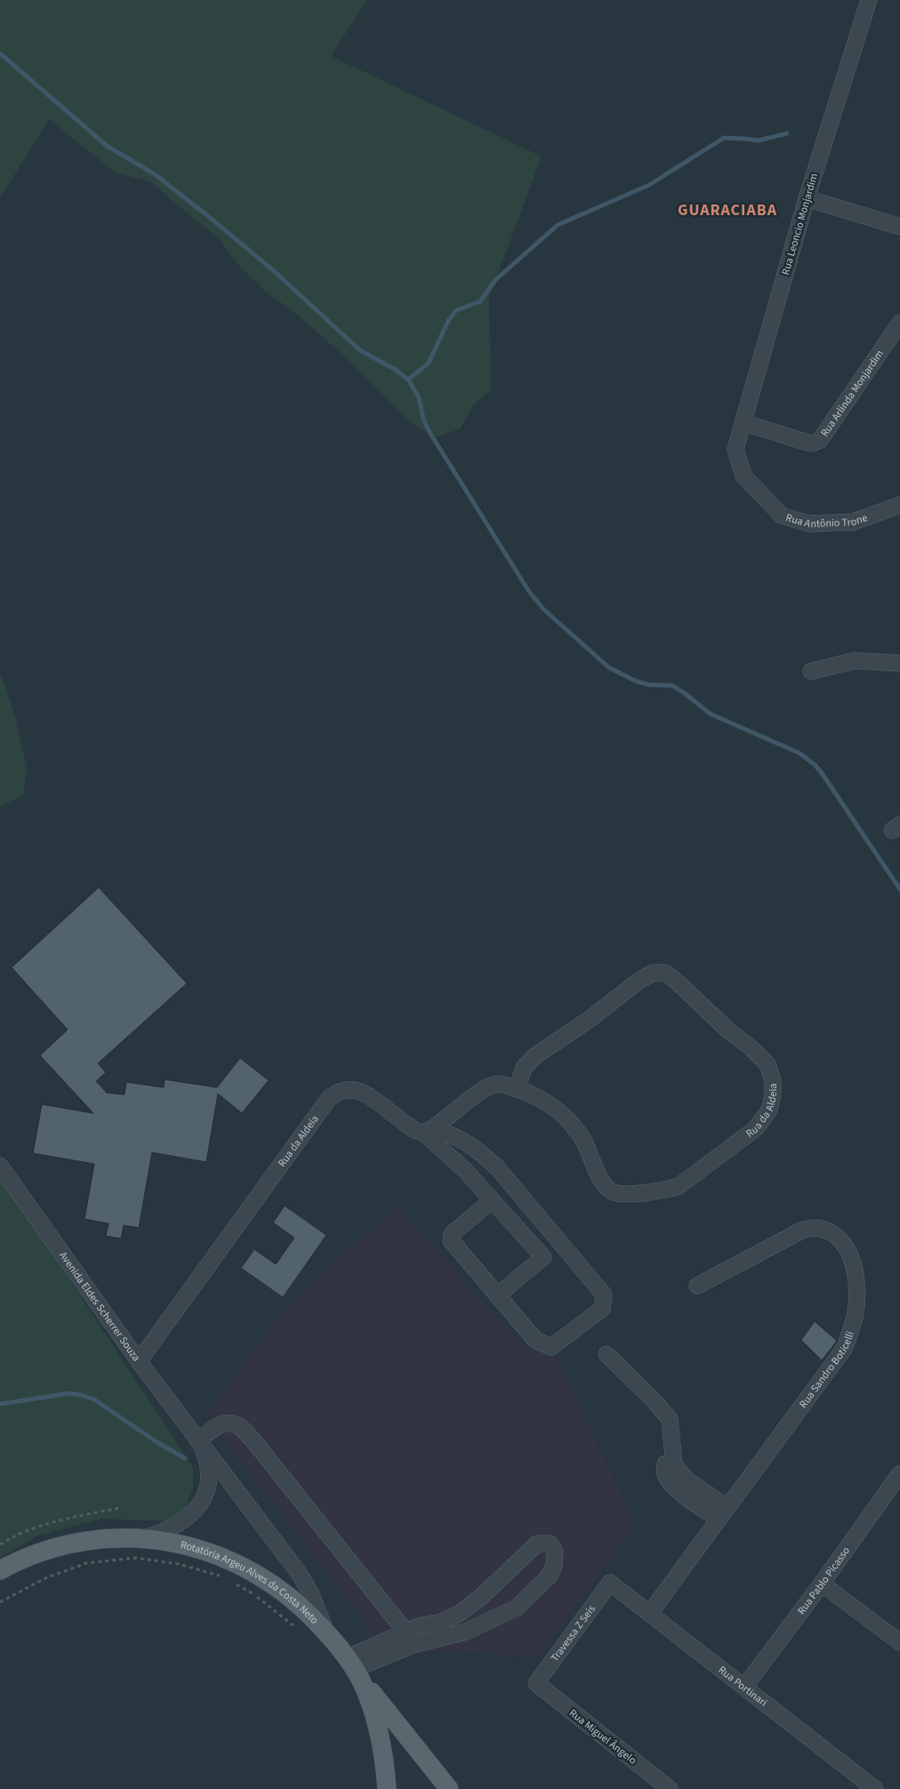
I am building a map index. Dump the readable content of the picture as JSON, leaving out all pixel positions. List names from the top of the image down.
{
  "streets": {
    "main road": ["Rotatória Argeu Alves da Costa Neto"],
    "street": [
      "Rua Leoncio Monjardim",
      "Rua Arlinda Monjardim",
      "Rua Antônio Trone",
      "Rua da Aldeia",
      "Avenida Eldes Scherrer Souza",
      "Rua Sandro Boticelli",
      "Rua Pablo Picasso",
      "Travessa Z Seis",
      "Rua Portinari",
      "Rua Miguel Ângelo"
    ]
  },
  "crossings": [
    ["Rua Leoncio Monjardim", "Rua Arlinda Monjardim"],
    ["Rua Leoncio Monjardim", "Rua Antônio Trone"],
    ["Rua da Aldeia", "Avenida Eldes Scherrer Souza"],
    ["Avenida Eldes Scherrer Souza", "Rotatória Argeu Alves da Costa Neto"],
    ["Rua Sandro Boticelli", "Rua Portinari"],
    ["Rua Pablo Picasso", "Rua Portinari"],
    ["Travessa Z Seis", "Rua Portinari"],
    ["Travessa Z Seis", "Rua Miguel Ângelo"]
  ],
  "districts": ["GUARACIABA"]
}
